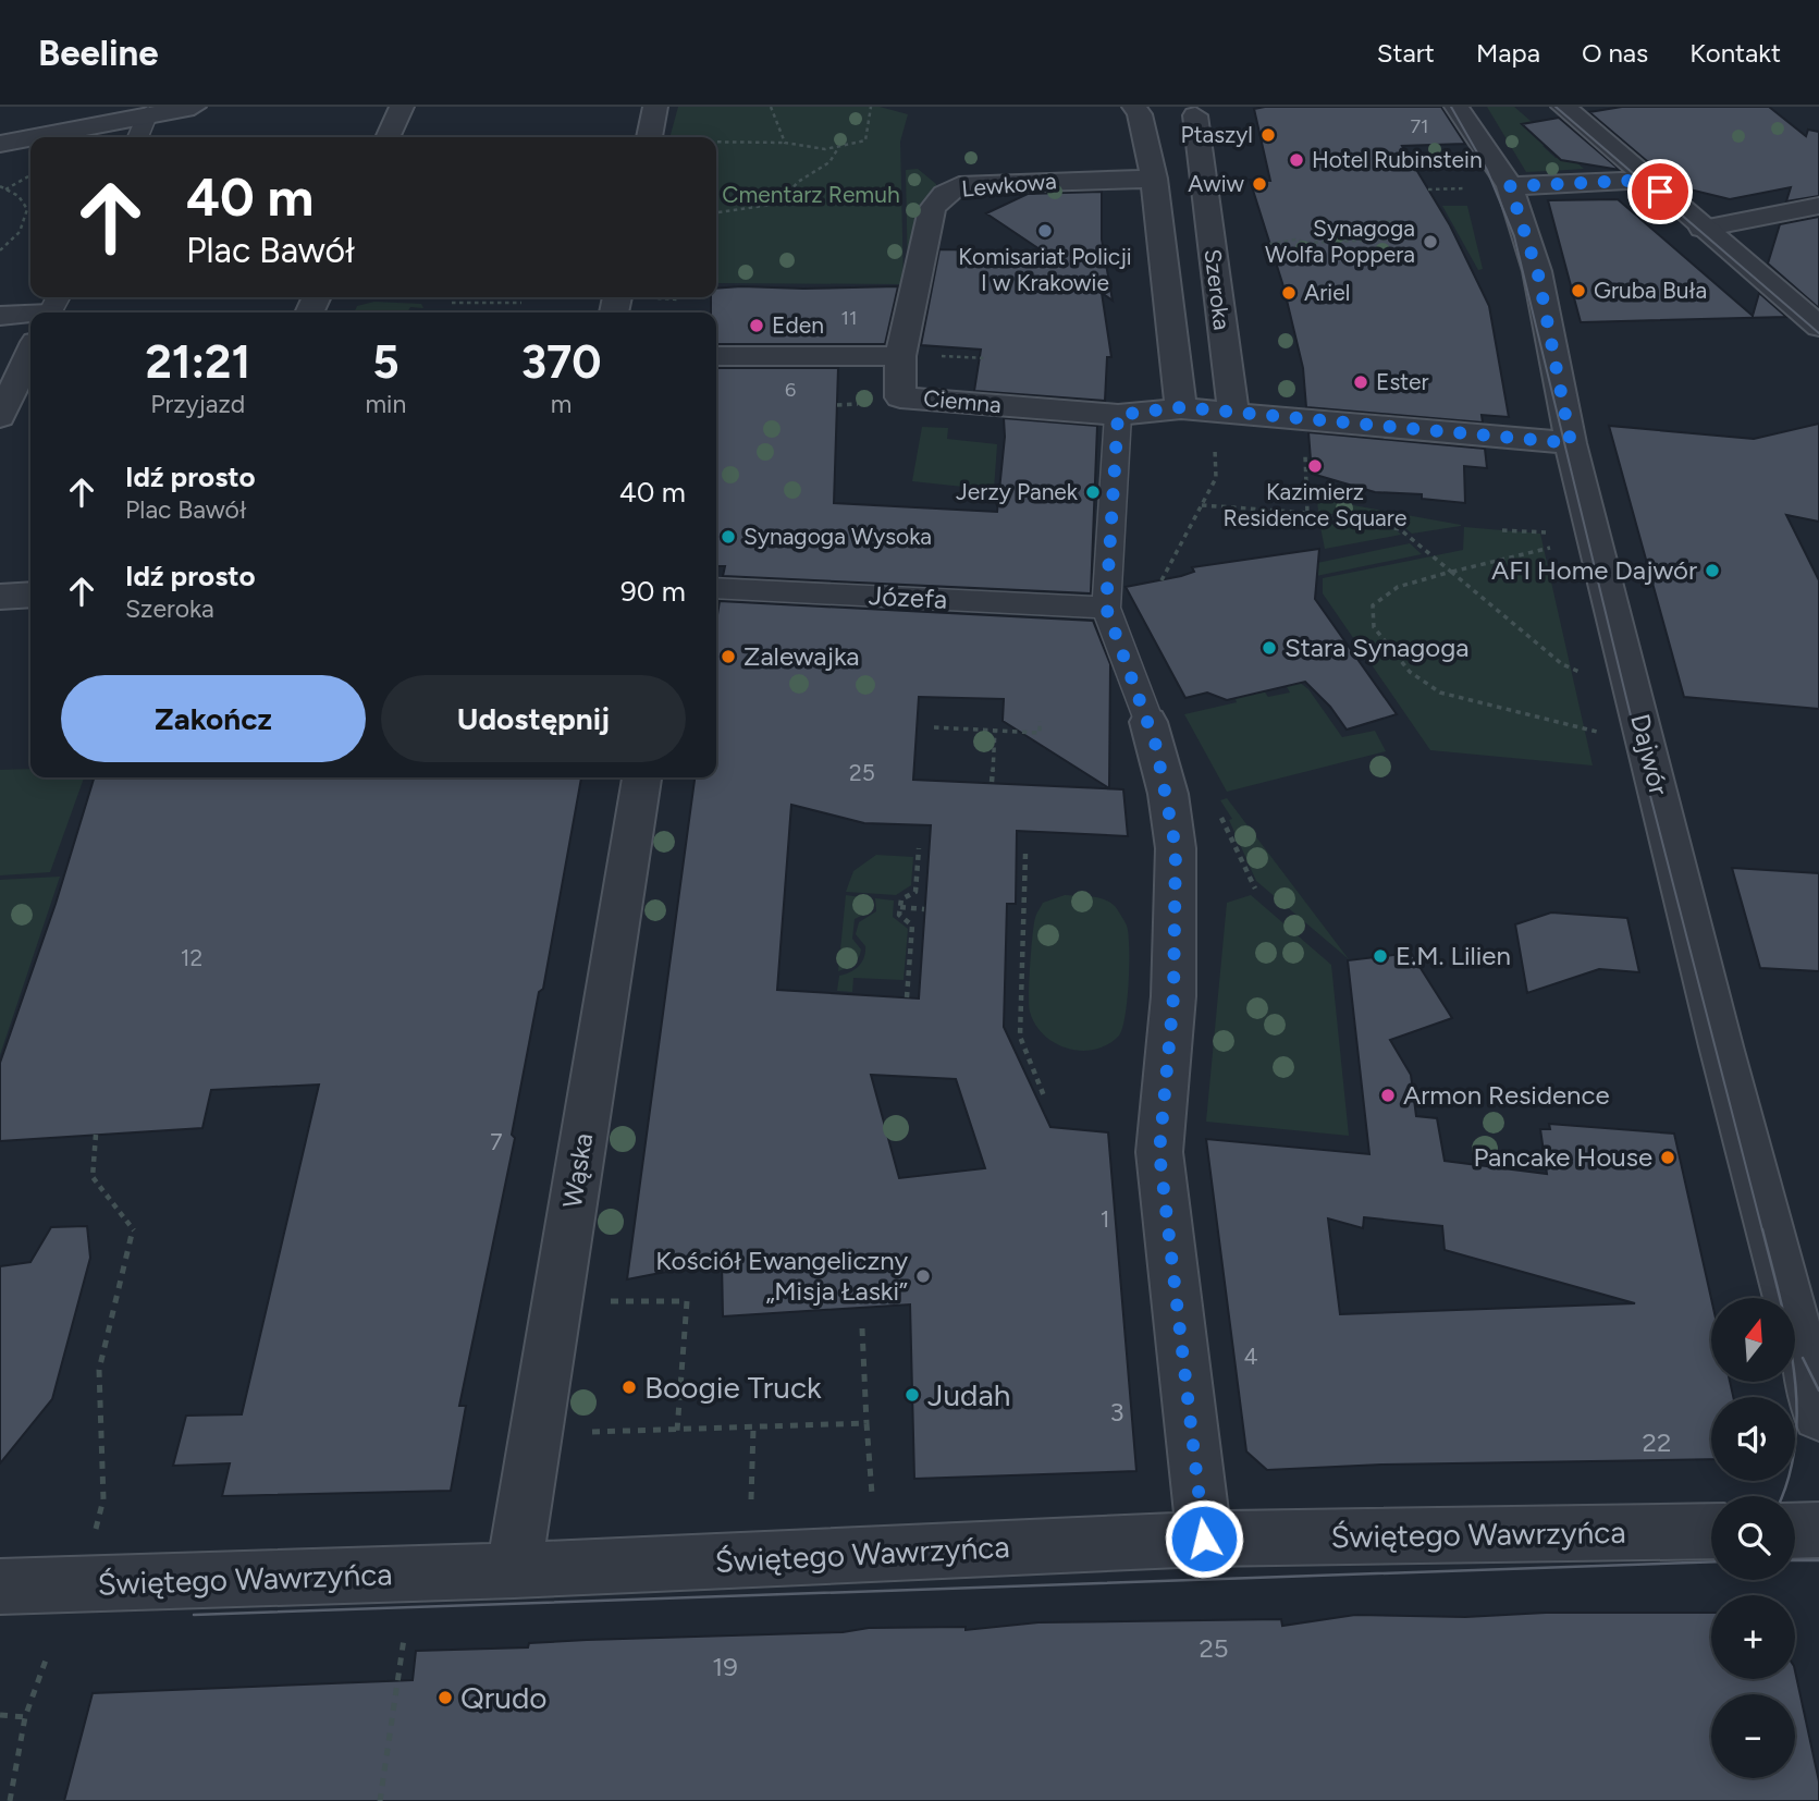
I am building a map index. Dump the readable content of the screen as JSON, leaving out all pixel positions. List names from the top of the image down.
{
  "streets": {
    "street": [
      "Lewkowa",
      "Szeroka",
      "Ciemna",
      "Józefa",
      "Dajwór",
      "Wąska",
      "Świętego Wawrzyńca"
    ]
  },
  "crossings": [
    ["Lewkowa", "Szeroka"],
    ["Lewkowa", "Ciemna"],
    ["Wąska", "Świętego Wawrzyńca"]
  ],
  "parks": ["Cmentarz Remuh"],
  "places": [
    "Ptaszyl",
    "Hotel Rubinstein",
    "Awiw",
    "Komisariat Policji I w Krakowie",
    "Synagoga Wolfa Poppera",
    "Gruba Buła",
    "Ariel",
    "Eden",
    "Ester",
    "Kazimierz Residence Square",
    "Jerzy Panek",
    "Synagoga Wysoka",
    "AFI Home Dajwór",
    "Stara Synagoga",
    "Zalewajka",
    "E.M. Lilien",
    "Armon Residence",
    "Pancake House",
    "Kościół Ewangeliczny „Misja Łaski”",
    "Boogie Truck",
    "Judah",
    "Qrudo"
  ],
  "house_numbers": [
    "71",
    "11",
    "6",
    "25",
    "12",
    "7",
    "1",
    "4",
    "3",
    "22",
    "25",
    "19"
  ],
  "north": "top",
  "page": {
    "header": "Beeline",
    "nav": [
      "Start",
      "Mapa",
      "O nas",
      "Kontakt"
    ],
    "turn": ["40 m", "Plac Bawół"],
    "eta": [
      "21:21",
      "Przyjazd",
      "5",
      "min",
      "370",
      "m"
    ],
    "list": [
      {
        "name": "Idź prosto",
        "note": "Plac Bawół",
        "value": "40 m"
      },
      {
        "name": "Idź prosto",
        "note": "Szeroka",
        "value": "90 m"
      }
    ],
    "buttons": ["Zakończ", "Udostępnij"],
    "map_buttons": ["+", "−"]
  }
}
